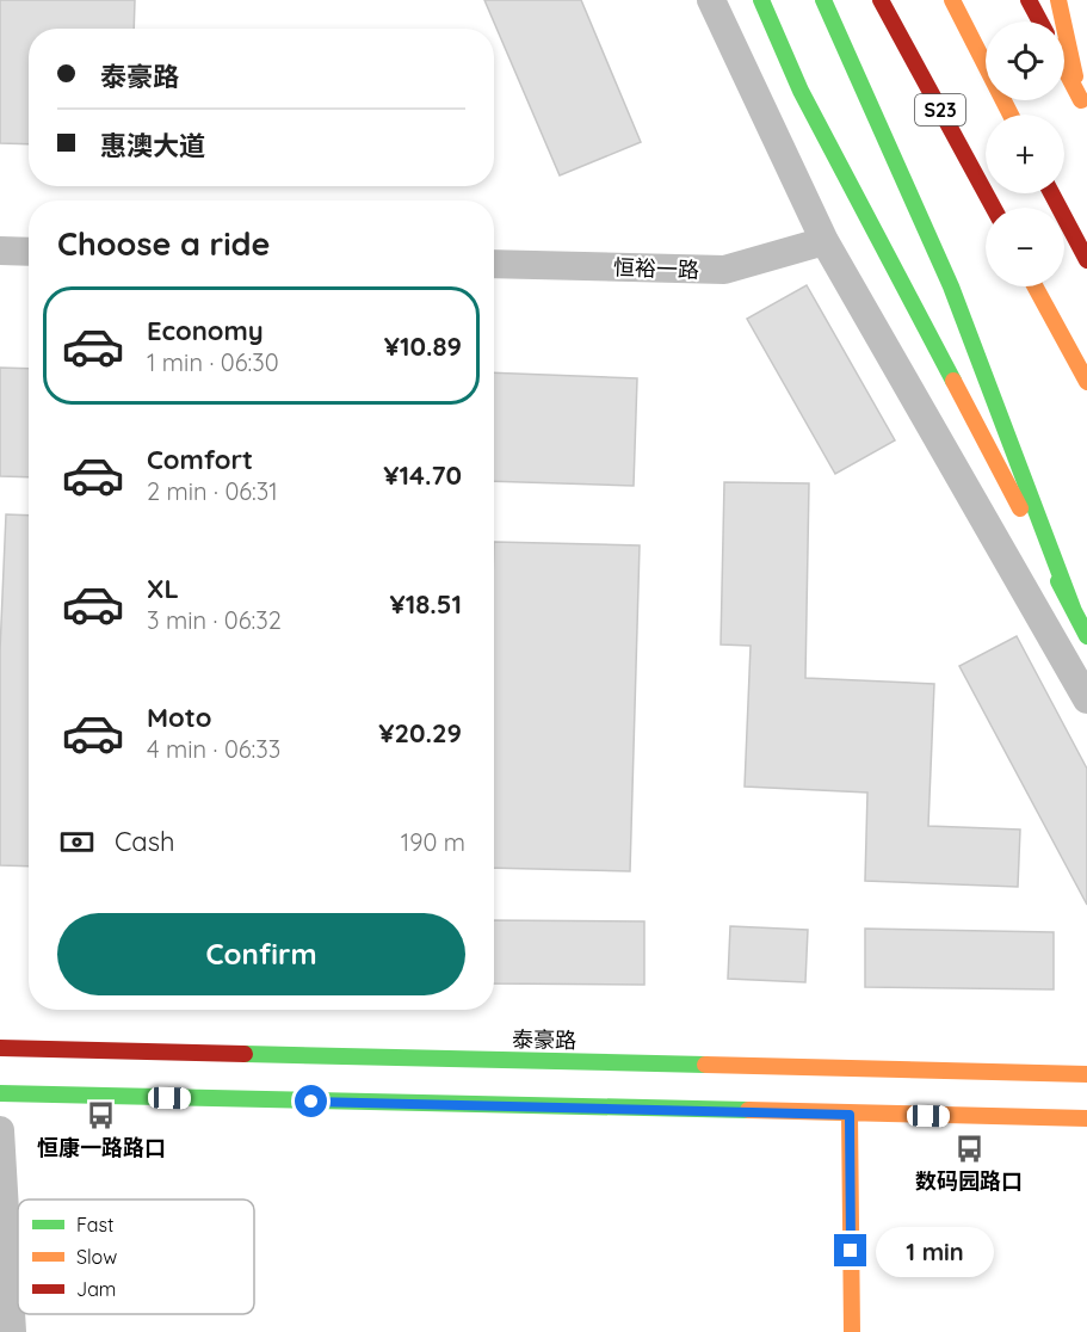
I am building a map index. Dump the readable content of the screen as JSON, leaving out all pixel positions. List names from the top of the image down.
{
  "streets": {
    "main road": ["S23", "泰豪路"],
    "street": ["恒裕一路"]
  },
  "places": {
    "bus stop": ["恒康一路路口", "数码园路口"]
  },
  "legend": ["Fast", "Slow", "Jam"],
  "page": {
    "map_buttons": ["+", "−"],
    "banner": ["泰豪路", "惠澳大道"],
    "heading": "Choose a ride",
    "list": [
      {
        "name": "Economy",
        "note": "1 min · 06:30",
        "value": "¥10.89"
      },
      {
        "name": "Comfort",
        "note": "2 min · 06:31",
        "value": "¥14.70"
      },
      {
        "name": "XL",
        "note": "3 min · 06:32",
        "value": "¥18.51"
      },
      {
        "name": "Moto",
        "note": "4 min · 06:33",
        "value": "¥20.29"
      }
    ],
    "pay": ["Cash", "190 m"],
    "buttons": "Confirm",
    "bubble": "1 min"
  }
}
